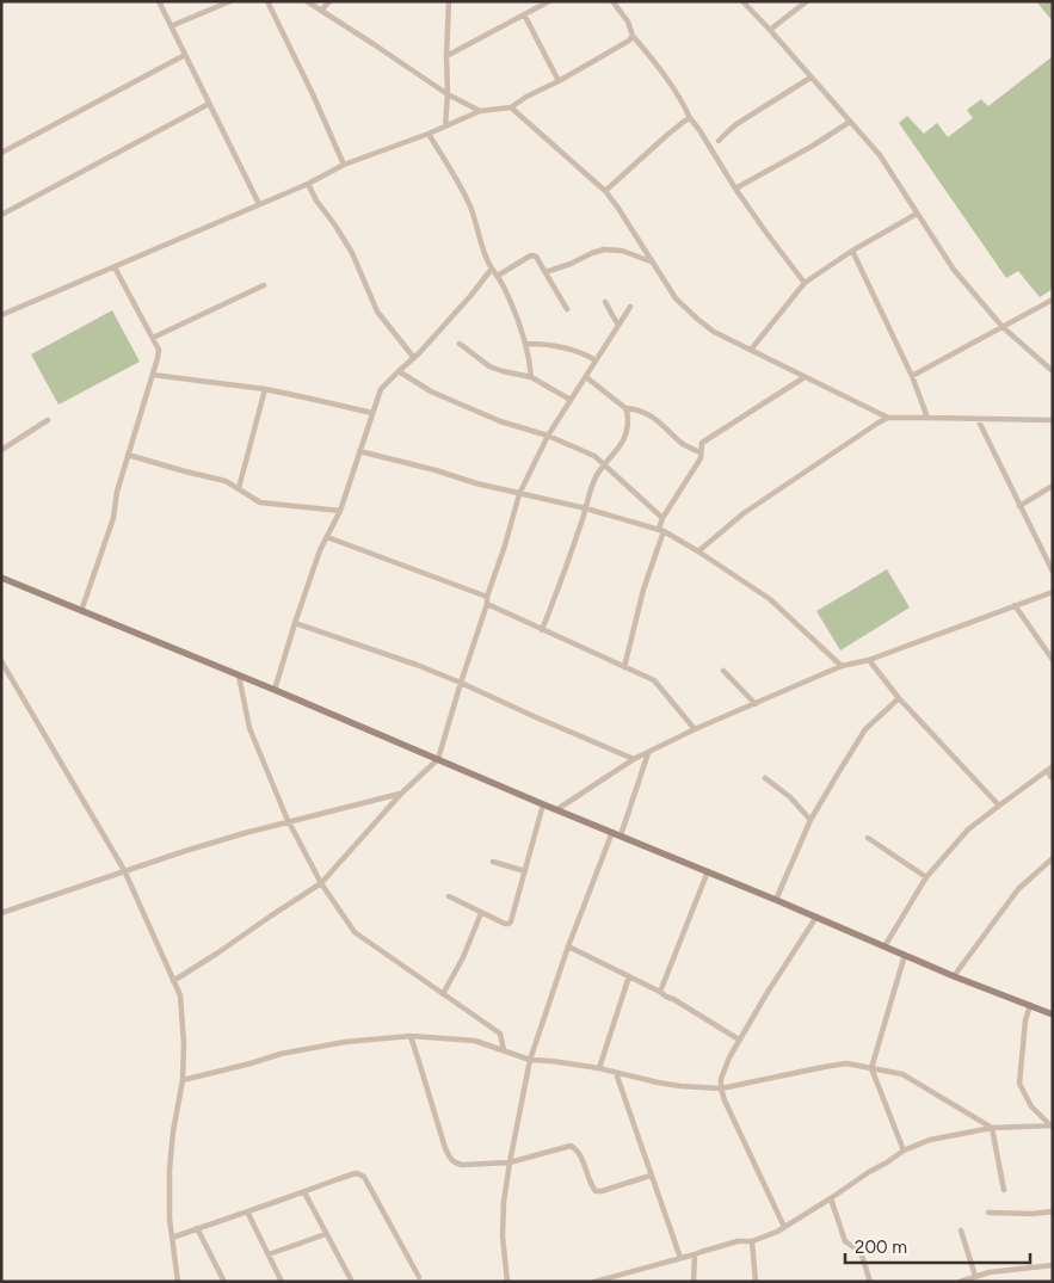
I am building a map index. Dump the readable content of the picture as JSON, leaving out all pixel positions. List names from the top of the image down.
{
  "scale_bar": "200 m"
}
